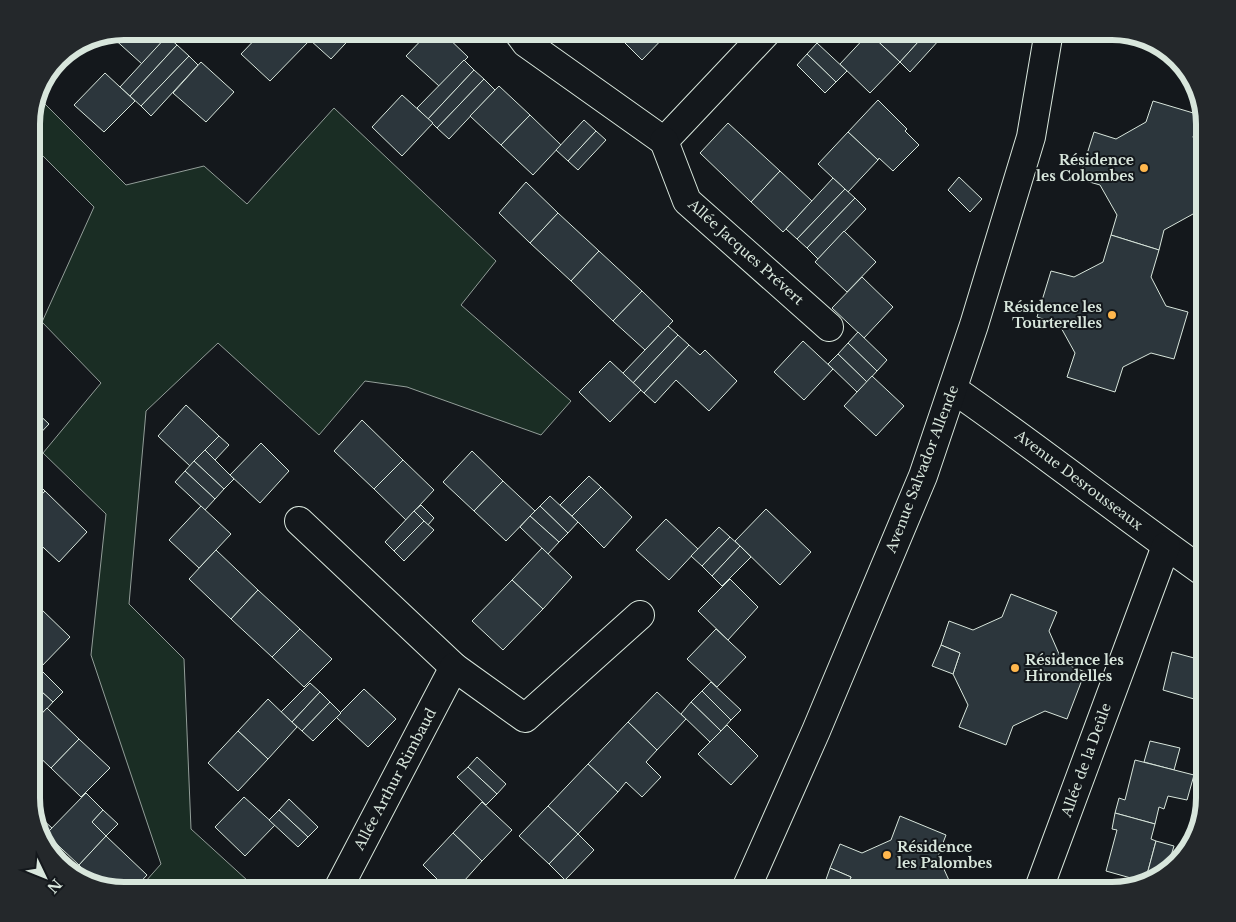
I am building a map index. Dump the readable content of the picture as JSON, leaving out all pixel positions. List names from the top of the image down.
{
  "streets": {
    "street": [
      "Allée Jacques Prévert",
      "Avenue Salvador Allende",
      "Avenue Desrousseaux",
      "Allée de la Deûle",
      "Allée Arthur Rimbaud"
    ]
  },
  "crossings": [
    ["Avenue Salvador Allende", "Avenue Desrousseaux"],
    ["Avenue Desrousseaux", "Allée de la Deûle"]
  ],
  "places": [
    "Résidence les Colombes",
    "Résidence les Tourterelles",
    "Résidence les Hirondelles",
    "Résidence les Palombes"
  ],
  "north": "bottom right"
}
